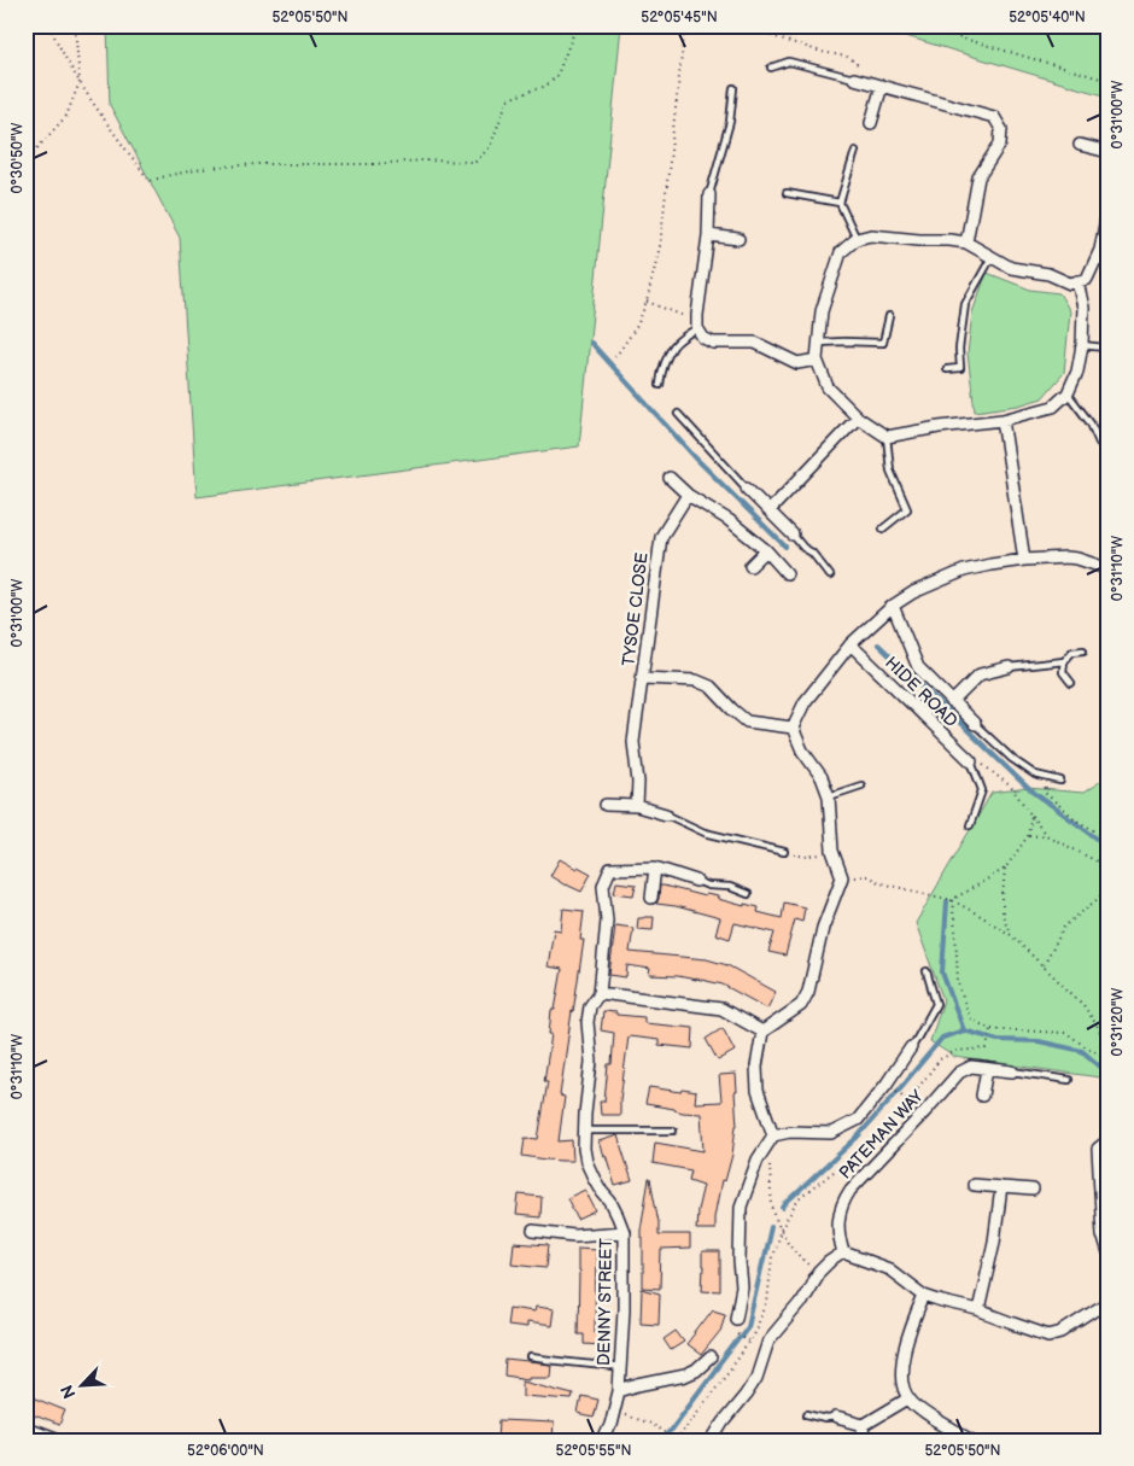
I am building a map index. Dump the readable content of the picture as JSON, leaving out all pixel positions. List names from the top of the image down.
{
  "streets": {
    "street": [
      "TYSOE CLOSE",
      "HIDE ROAD",
      "PATEMAN WAY",
      "DENNY STREET"
    ]
  },
  "north": "bottom left",
  "coordinates": [
    "52°05'50\"N",
    "52°05'45\"N",
    "52°05'40\"N",
    "0°31'00\"W",
    "0°30'50\"W",
    "0°31'10\"W",
    "0°31'20\"W",
    "52°06'00\"N",
    "52°05'55\"N"
  ]
}
